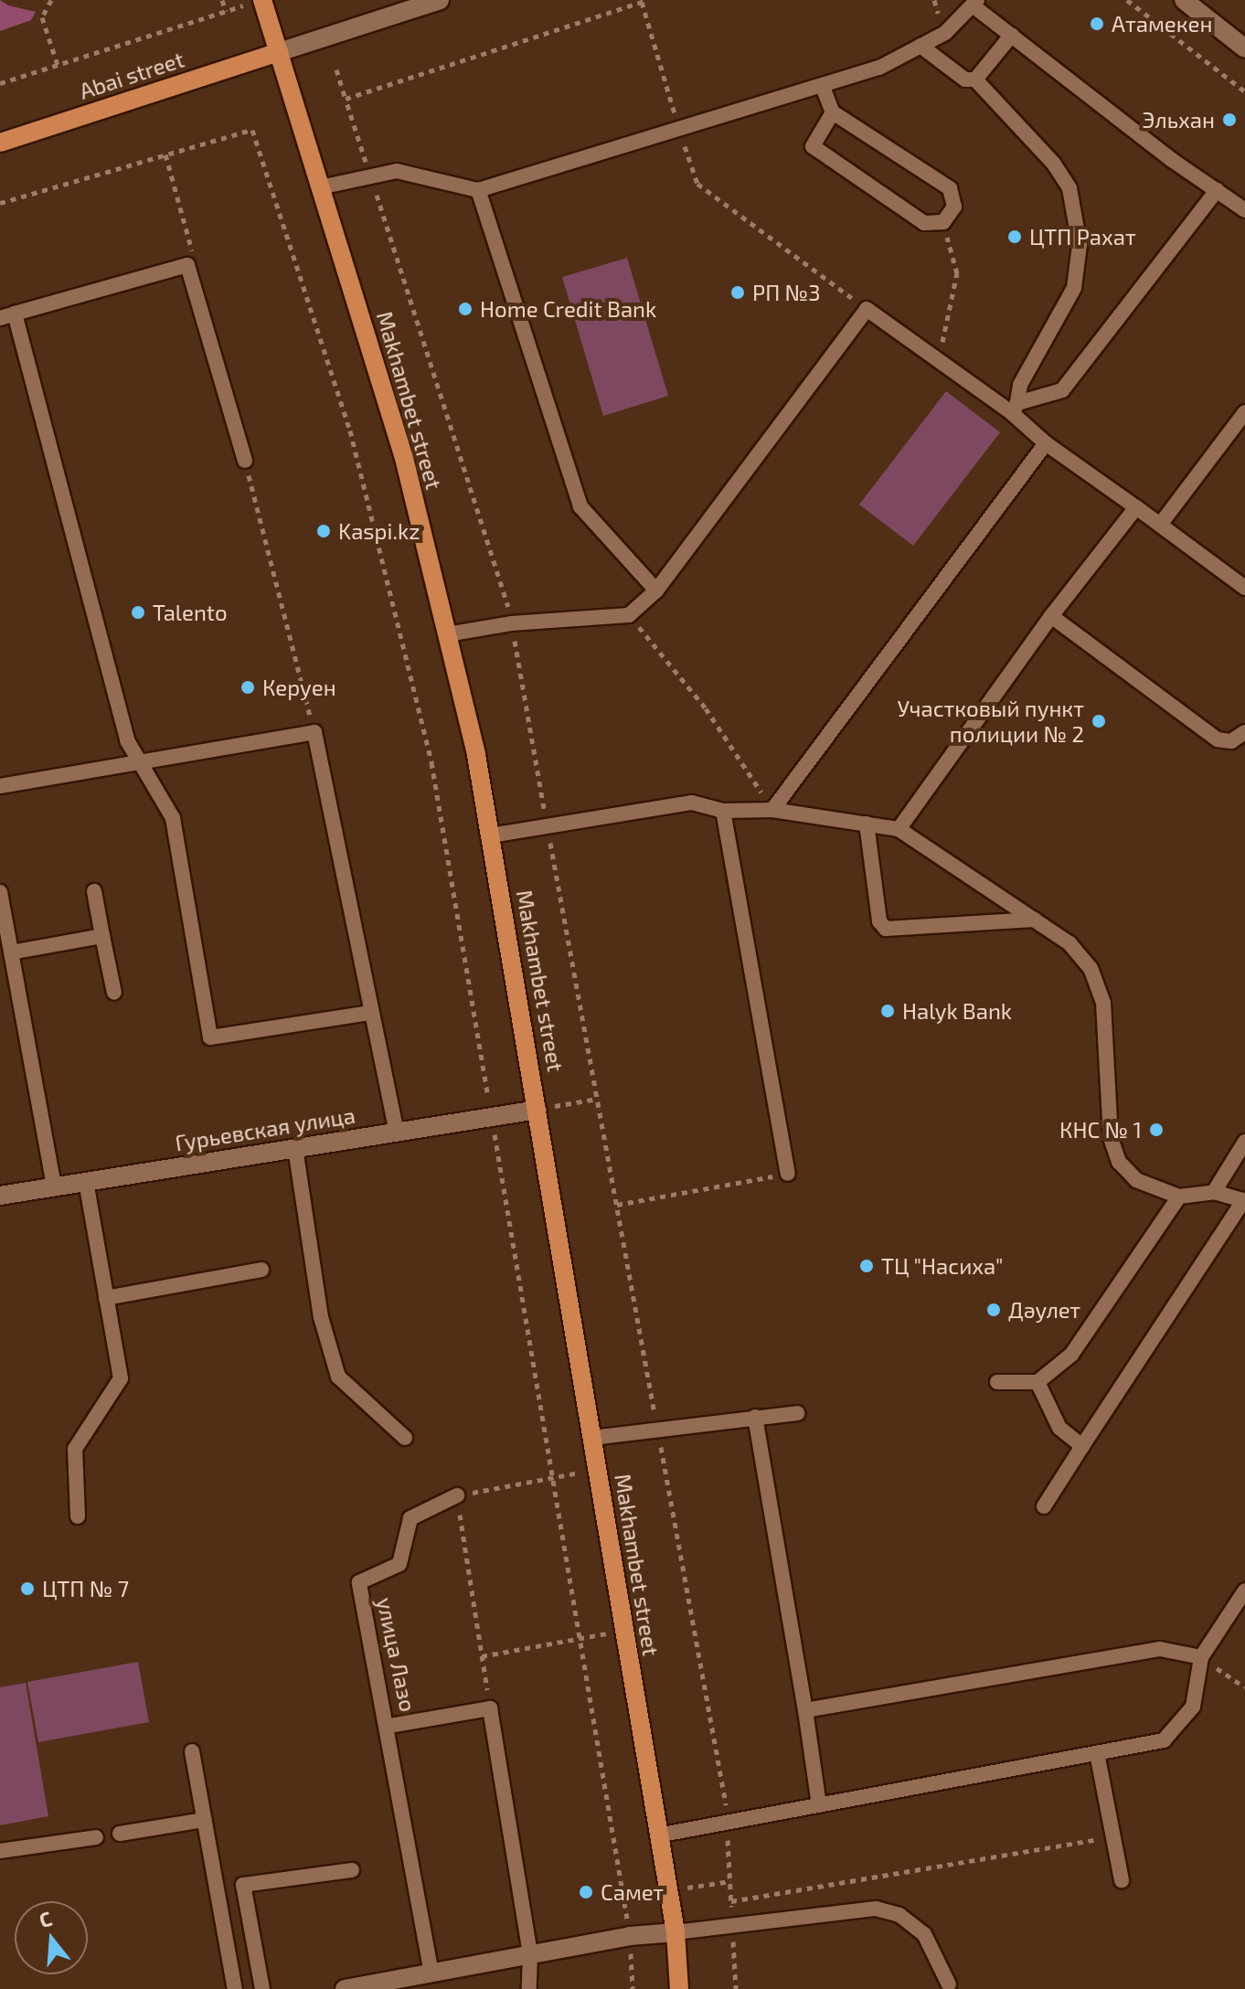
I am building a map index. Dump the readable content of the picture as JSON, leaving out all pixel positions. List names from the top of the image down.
{
  "streets": {
    "main road": ["Abai street", "Makhambet street"],
    "street": ["Гурьевская улица"],
    "lane": ["улица Лазо"]
  },
  "crossings": [
    ["Abai street", "Makhambet street"],
    ["Makhambet street", "Гурьевская улица"]
  ],
  "places": [
    "Атамекен",
    "Эльхан",
    "ЦТП Рахат",
    "РП №3",
    "Home Credit Bank",
    "Kaspi.kz",
    "Talento",
    "Керуен",
    "Участковый пункт полиции № 2",
    "Halyk Bank",
    "КНС № 1",
    "ТЦ \"Насиха\"",
    "Дәулет",
    "ЦТП № 7",
    "Самет"
  ],
  "north": "top"
}
